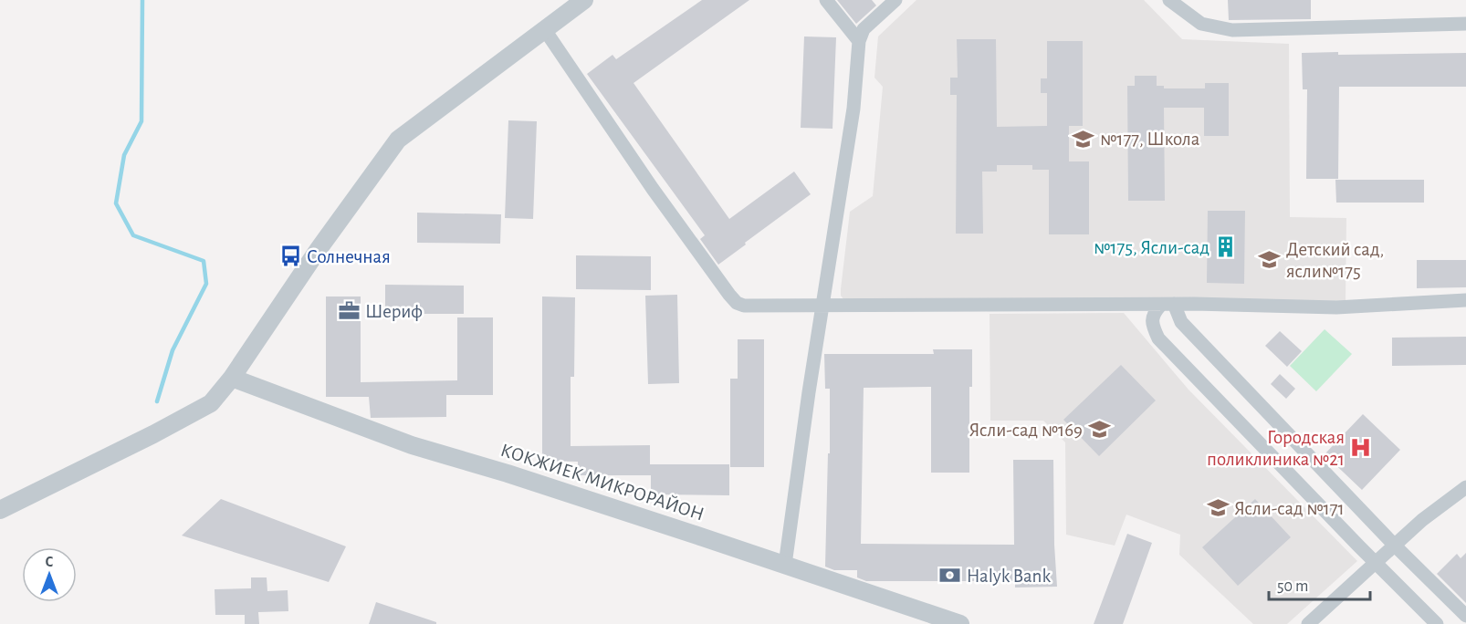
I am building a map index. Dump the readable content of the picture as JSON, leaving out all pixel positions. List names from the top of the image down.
{
  "streets": {
    "street": ["КОКЖИЕК МИКРОРАЙОН"]
  },
  "places": {
    "school or university": [
      "№177, Школа",
      "Детский сад, ясли№175",
      "Ясли-сад №169",
      "Ясли-сад №171"
    ],
    "building": ["№175, Ясли-сад"],
    "bus stop": ["Солнечная"],
    "office": ["Шериф"],
    "hospital": ["Городская поликлиника №21"],
    "bank": ["Halyk Bank"]
  },
  "scale_bar": "50 m",
  "north": "top"
}
